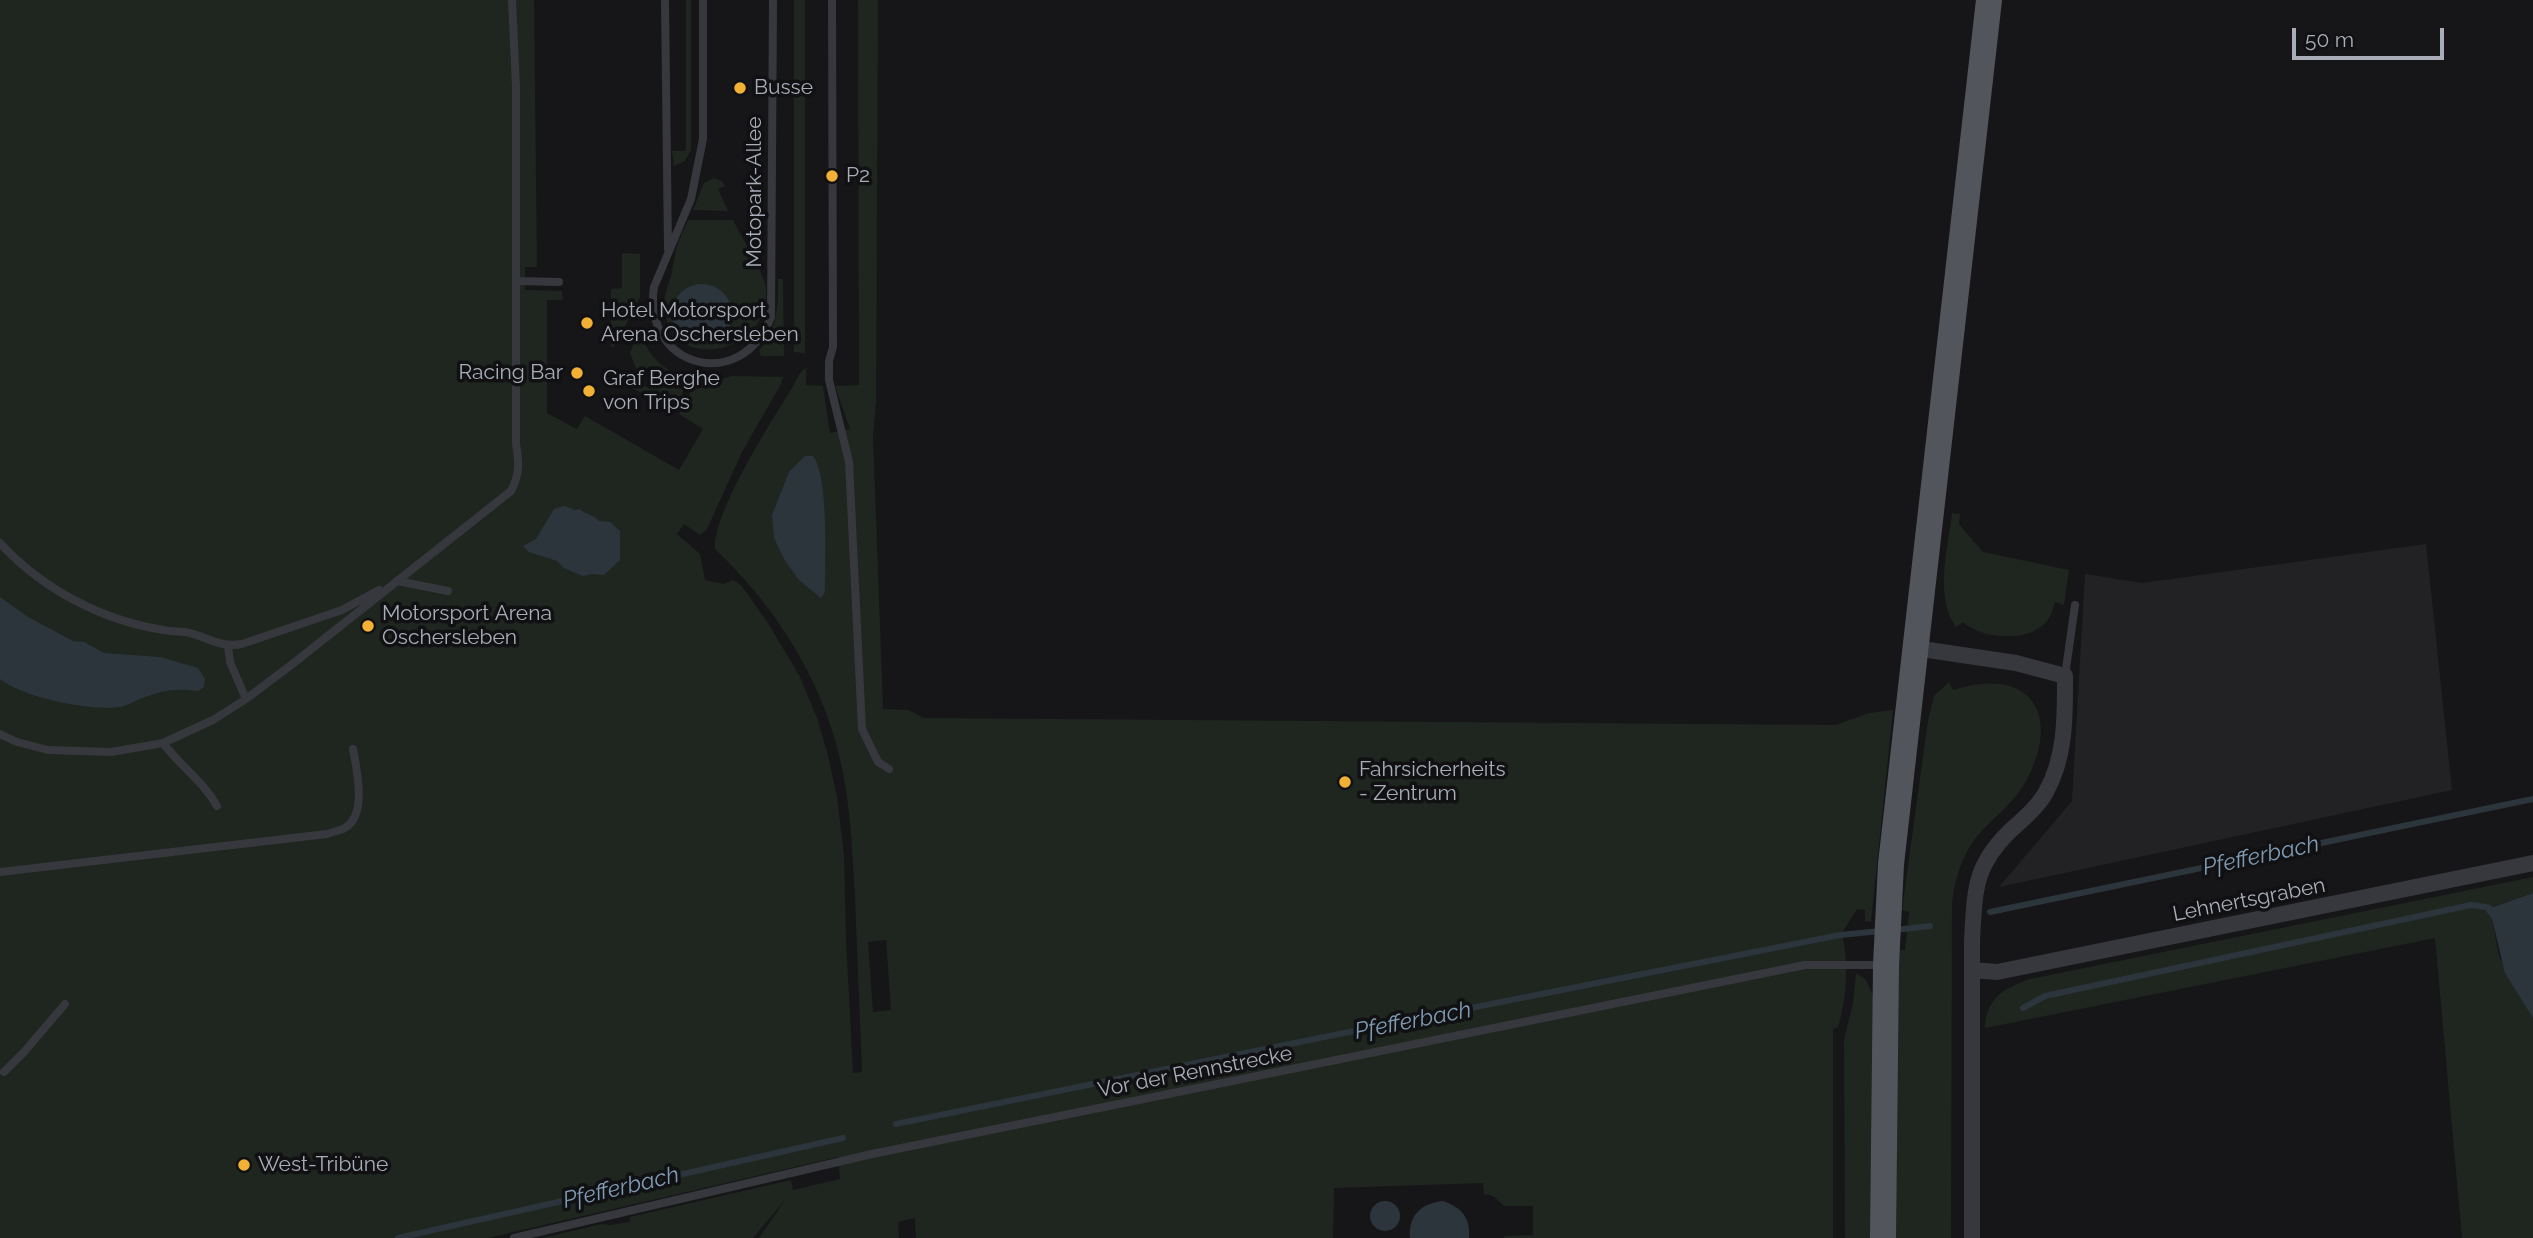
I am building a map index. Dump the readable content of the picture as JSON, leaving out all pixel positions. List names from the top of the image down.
{
  "streets": {
    "street": ["Lehnertsgraben"],
    "lane": ["Motopark-Allee", "Vor der Rennstrecke"]
  },
  "water": ["Pfefferbach"],
  "places": [
    "Busse",
    "P2",
    "Hotel Motorsport Arena Oschersleben",
    "Racing Bar",
    "Graf Berghe von Trips",
    "Motorsport Arena Oschersleben",
    "Fahrsicherheits - Zentrum",
    "West-Tribüne"
  ],
  "scale_bar": "50 m"
}
